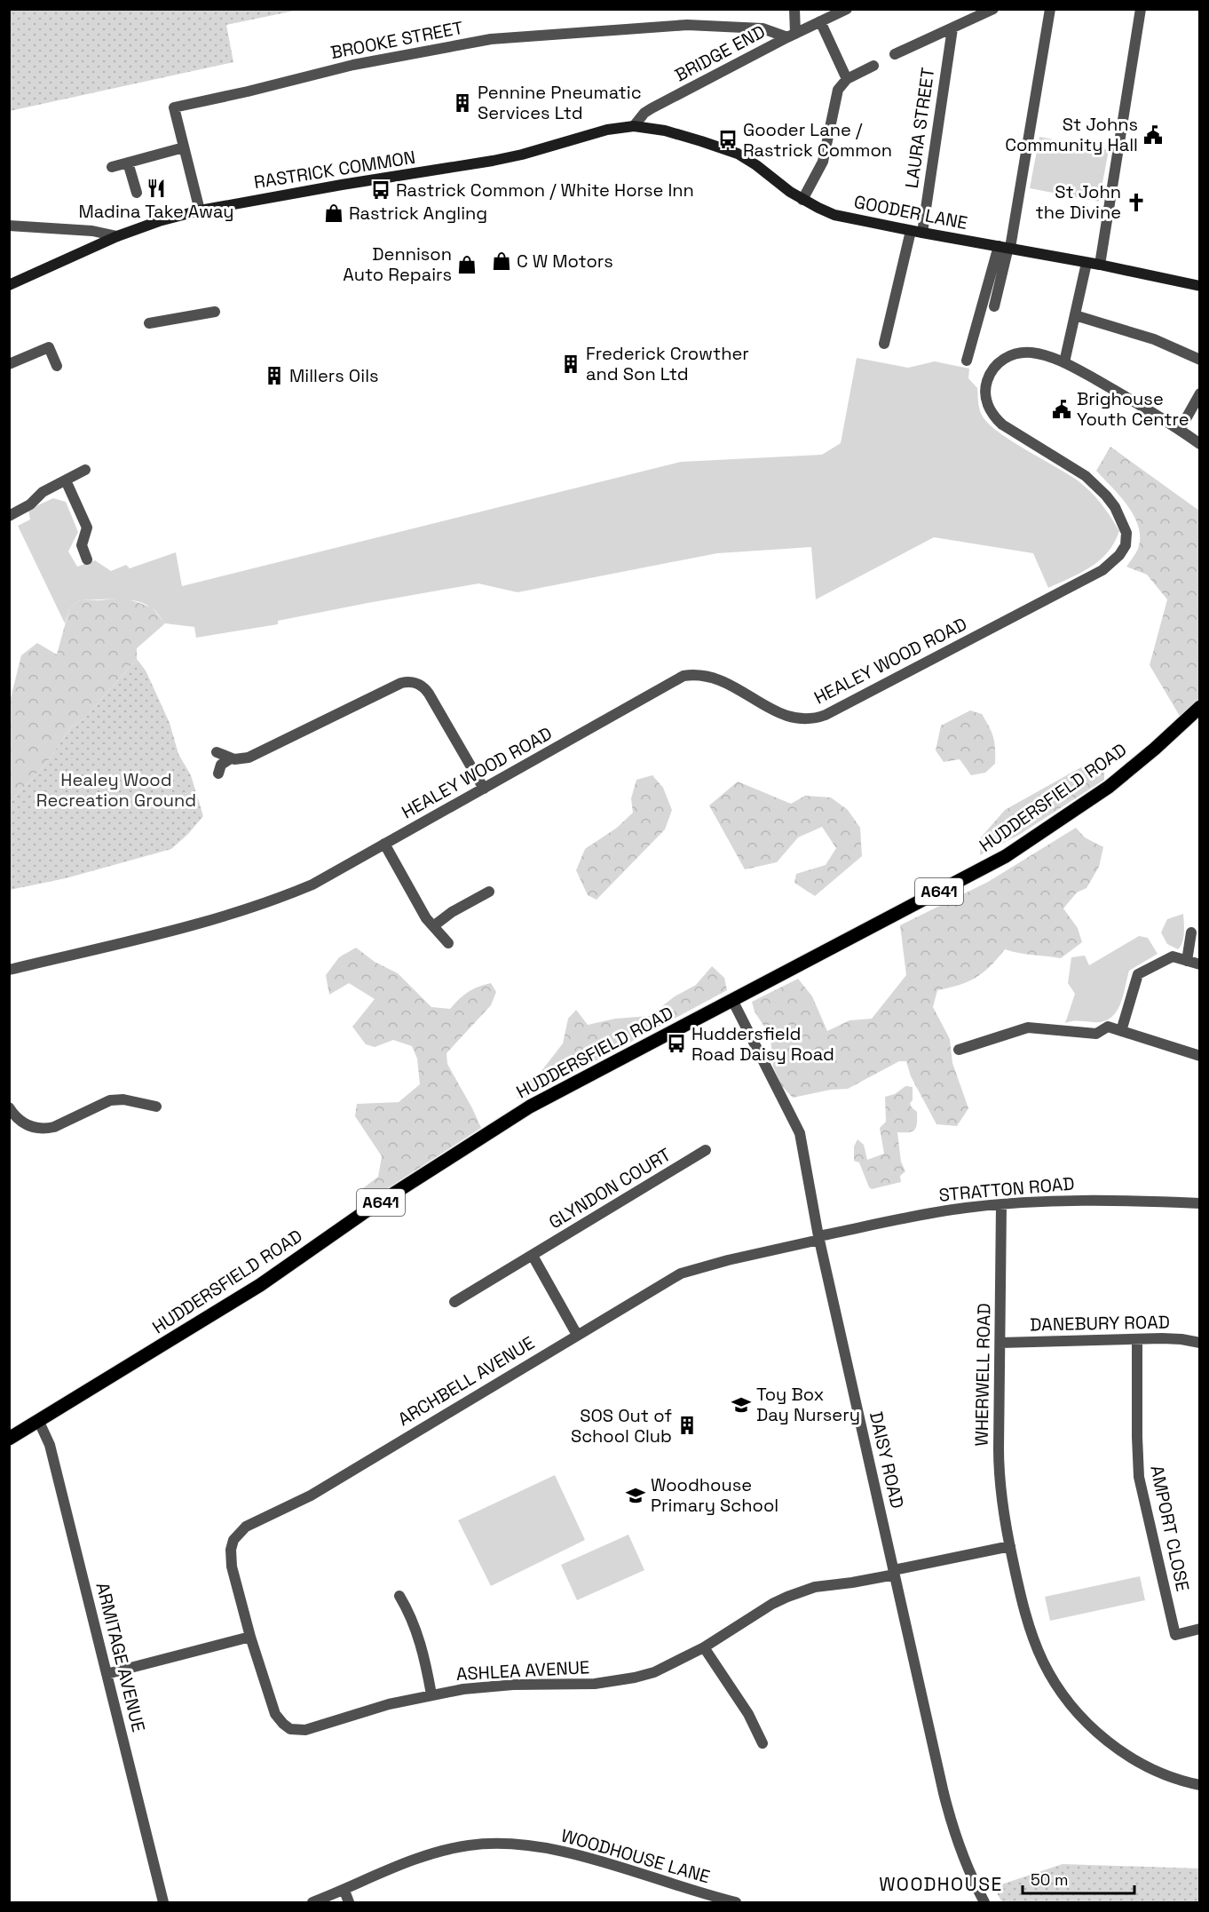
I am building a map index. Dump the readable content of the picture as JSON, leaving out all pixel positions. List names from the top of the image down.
{
  "streets": {
    "main road": ["HUDDERSFIELD ROAD", "A641"],
    "street": [
      "BROOKE STREET",
      "BRIDGE END",
      "LAURA STREET",
      "RASTRICK COMMON",
      "GOODER LANE",
      "HEALEY WOOD ROAD",
      "GLYNDON COURT",
      "STRATTON ROAD",
      "DANEBURY ROAD",
      "WHERWELL ROAD",
      "ARCHBELL AVENUE",
      "DAISY ROAD",
      "AMPORT CLOSE",
      "ARMITAGE AVENUE",
      "ASHLEA AVENUE",
      "WOODHOUSE LANE"
    ]
  },
  "crossings": [
    ["BROOKE STREET", "BRIDGE END"],
    ["BRIDGE END", "RASTRICK COMMON"],
    ["BRIDGE END", "GOODER LANE"],
    ["LAURA STREET", "GOODER LANE"],
    ["RASTRICK COMMON", "GOODER LANE"],
    ["HUDDERSFIELD ROAD", "DAISY ROAD"],
    ["HUDDERSFIELD ROAD", "ARMITAGE AVENUE"],
    ["STRATTON ROAD", "WHERWELL ROAD"],
    ["STRATTON ROAD", "ARCHBELL AVENUE"],
    ["STRATTON ROAD", "DAISY ROAD"],
    ["DANEBURY ROAD", "WHERWELL ROAD"],
    ["DANEBURY ROAD", "AMPORT CLOSE"],
    ["ARCHBELL AVENUE", "DAISY ROAD"],
    ["ARCHBELL AVENUE", "ASHLEA AVENUE"],
    ["DAISY ROAD", "ASHLEA AVENUE"]
  ],
  "districts": ["WOODHOUSE"],
  "parks": ["Healey Wood Recreation Ground"],
  "places": {
    "building": [
      "Pennine Pneumatic Services Ltd",
      "Frederick Crowther and Son Ltd",
      "Millers Oils",
      "SOS Out of School Club"
    ],
    "public building": ["St Johns Community Hall", "Brighouse Youth Centre"],
    "bus stop": ["Gooder Lane / Rastrick Common", "Rastrick Common / White Horse Inn", "Huddersfield Road Daisy Road"],
    "restaurant": ["Madina Take Away"],
    "church": ["St John the Divine"],
    "shop": ["Rastrick Angling", "C W Motors", "Dennison Auto Repairs"],
    "school or university": ["Toy Box Day Nursery", "Woodhouse Primary School"]
  },
  "scale_bar": "50 m"
}
